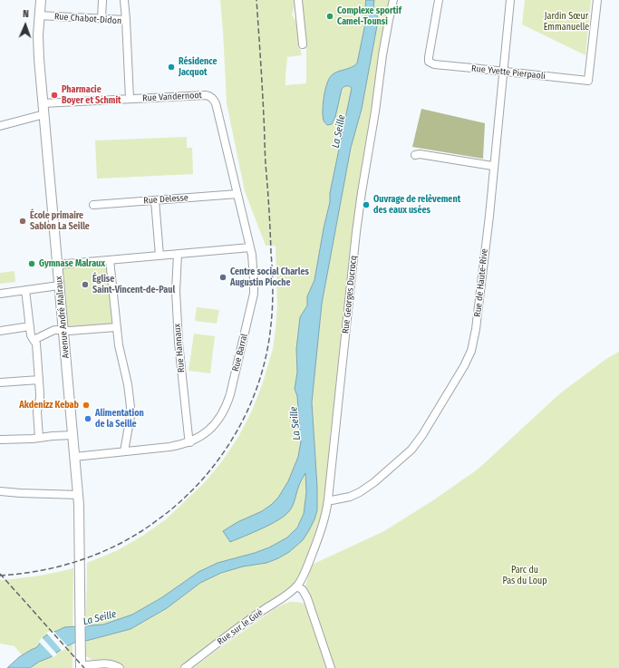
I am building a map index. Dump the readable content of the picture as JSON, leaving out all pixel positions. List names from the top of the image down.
{
  "streets": {
    "main road": ["Avenue André Malraux"],
    "street": [
      "Rue Chabot-Didon",
      "Rue Yvette Pierpaoli",
      "Rue Vandernoot",
      "Rue Delesse",
      "Rue de Haute-Rive",
      "Rue Georges Ducrocq",
      "Rue Hannaux",
      "Rue Barral",
      "Rue sur le Gué"
    ]
  },
  "crossings": [
    ["Rue Chabot-Didon", "Rue Vandernoot"],
    ["Rue Chabot-Didon", "Avenue André Malraux"],
    ["Rue Yvette Pierpaoli", "Rue de Haute-Rive"],
    ["Rue Vandernoot", "Rue Delesse"],
    ["Rue Vandernoot", "Avenue André Malraux"],
    ["Rue Vandernoot", "Rue Barral"],
    ["Rue de Haute-Rive", "Rue Georges Ducrocq"],
    ["Rue Georges Ducrocq", "Rue sur le Gué"],
    ["Avenue André Malraux", "Rue Barral"],
    ["Rue Hannaux", "Rue Barral"]
  ],
  "water": ["La Seille"],
  "parks": ["Jardin Sœur Emmanuelle", "Parc du Pas du Loup"],
  "places": [
    "Complexe sportif Camel-Tounsi",
    "Résidence Jacquot",
    "Pharmacie Boyer et Schmit",
    "Ouvrage de relèvement des eaux usées",
    "École primaire Sablon La Seille",
    "Gymnase Malraux",
    "Centre social Charles Augustin Pioche",
    "Église Saint-Vincent-de-Paul",
    "Akdenizz Kebab",
    "Alimentation de la Seille"
  ],
  "north": "top"
}
